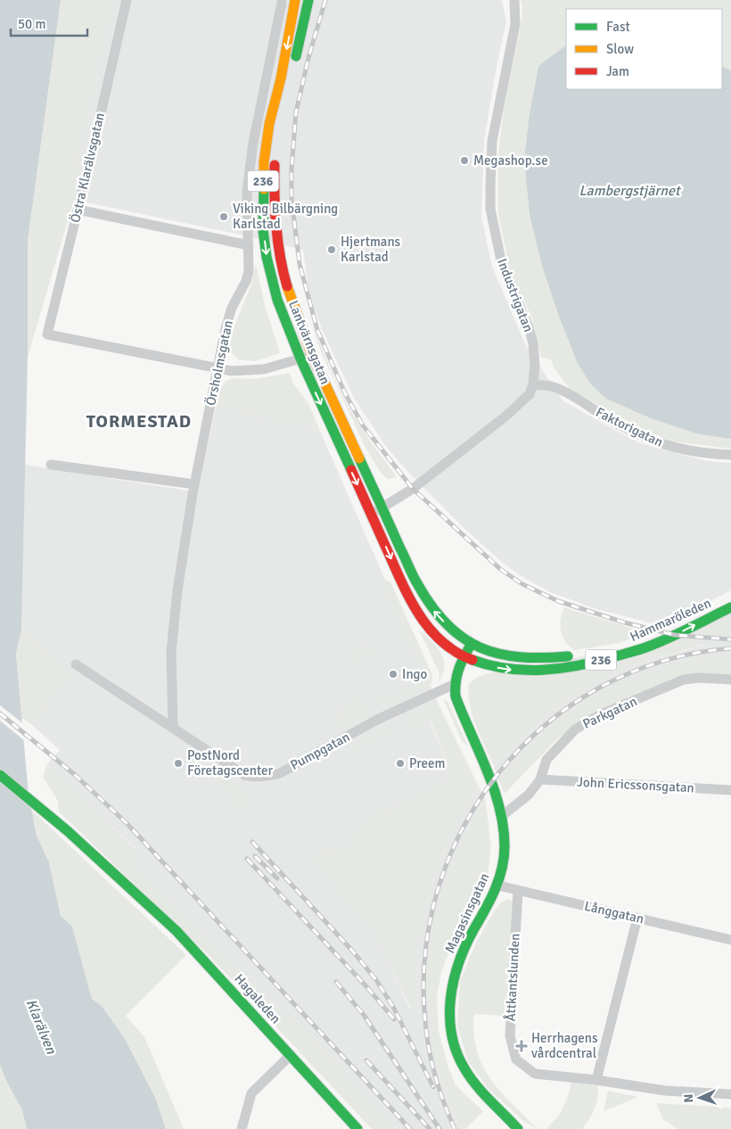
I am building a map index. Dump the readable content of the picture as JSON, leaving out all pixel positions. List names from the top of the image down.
{
  "streets": {
    "main road": [
      "236",
      "Lantvärnsgatan",
      "Hammaröleden",
      "Magasinsgatan",
      "Hagaleden"
    ],
    "street": [
      "Östra Klarälvsgatan",
      "Industrigatan",
      "Örsholmsgatan",
      "Faktorigatan",
      "Parkgatan",
      "Pumpgatan",
      "John Ericssonsgatan",
      "Långgatan",
      "Åttkantslunden"
    ]
  },
  "crossings": [
    ["Östra Klarälvsgatan", "Örsholmsgatan"],
    ["Industrigatan", "Faktorigatan"],
    ["Lantvärnsgatan", "Hammaröleden"],
    ["Lantvärnsgatan", "Magasinsgatan"],
    ["Örsholmsgatan", "Pumpgatan"],
    ["Hammaröleden", "Magasinsgatan"],
    ["Parkgatan", "John Ericssonsgatan"],
    ["Parkgatan", "Magasinsgatan"],
    ["Pumpgatan", "Magasinsgatan"],
    ["Långgatan", "Magasinsgatan"],
    ["Långgatan", "Åttkantslunden"]
  ],
  "districts": ["TORMESTAD"],
  "water": ["Lambergstjärnet", "Klarälven"],
  "places": {
    "other": [
      "Megashop.se",
      "Viking Bilbärgning Karlstad",
      "Hjertmans Karlstad",
      "Ingo",
      "PostNord Företagscenter",
      "Preem"
    ],
    "health": ["Herrhagens vårdcentral"]
  },
  "legend": ["Fast", "Slow", "Jam"],
  "scale_bar": "50 m",
  "north": "left"
}
